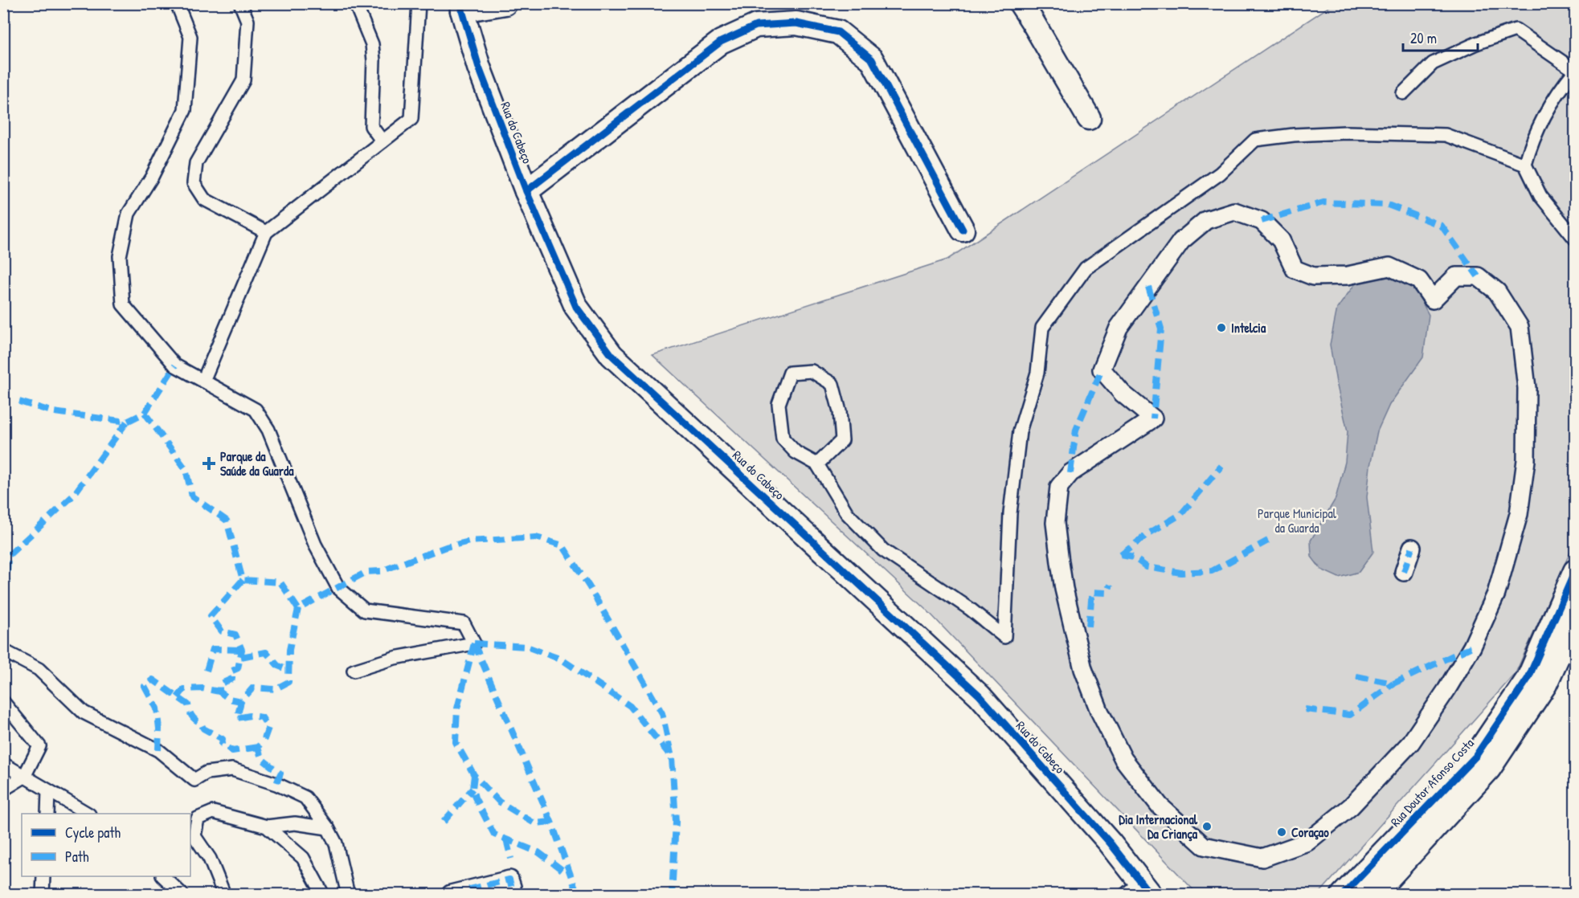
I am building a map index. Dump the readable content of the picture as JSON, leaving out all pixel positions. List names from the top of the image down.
{
  "streets": {
    "street": ["Rua do Cabeço", "Rua Doutor Afonso Costa"]
  },
  "parks": ["Parque Municipal da Guarda"],
  "places": {
    "other": ["Intelcia", "Dia Internacional Da Criança", "Coraçao"],
    "health": ["Parque da Saúde da Guarda"]
  },
  "legend": ["Cycle path", "Path"],
  "scale_bar": "20 m"
}
